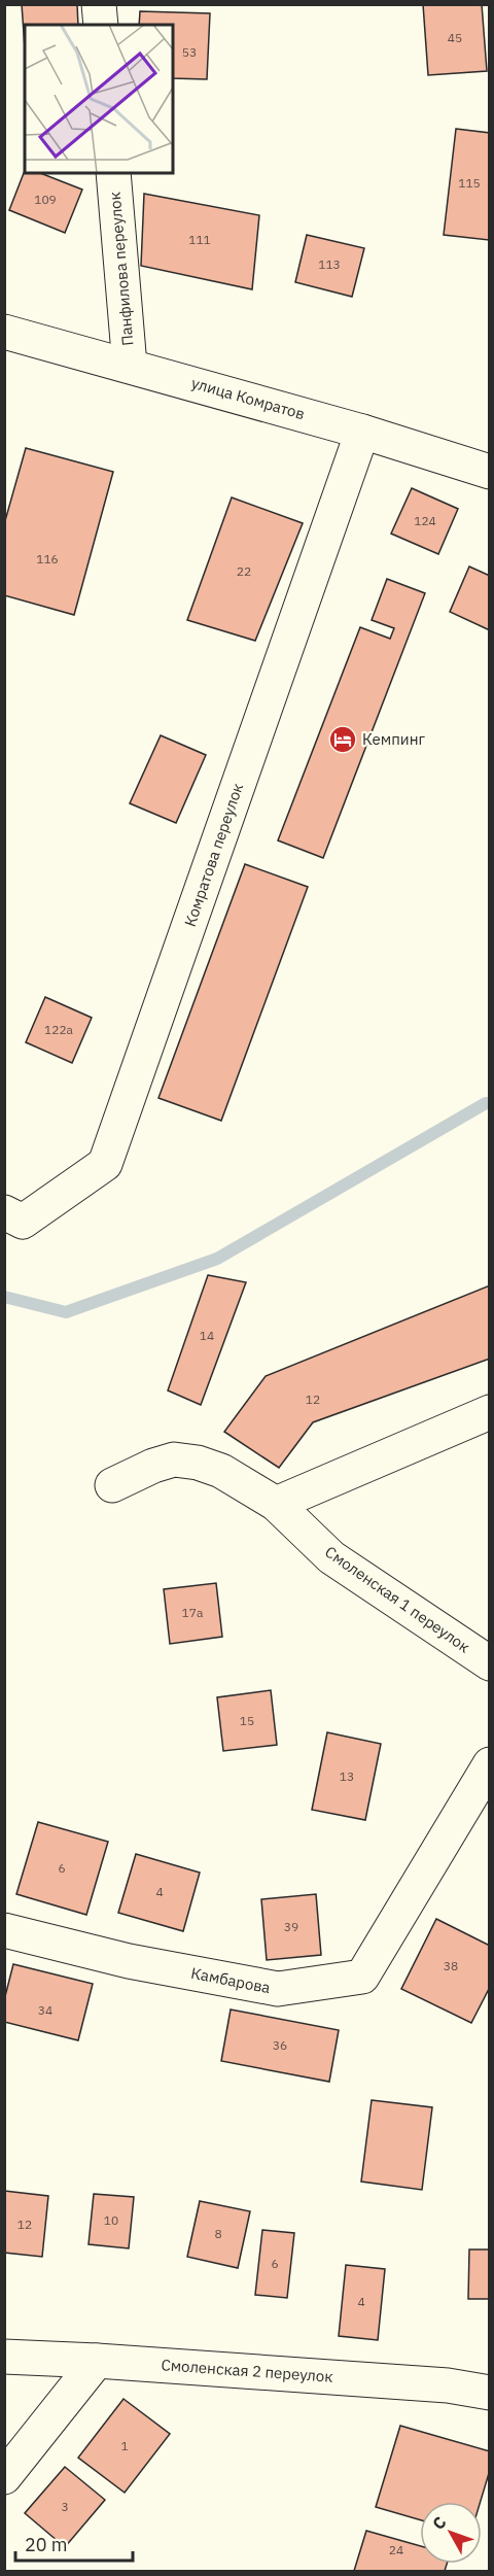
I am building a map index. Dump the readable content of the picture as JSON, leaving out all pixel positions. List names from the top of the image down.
{
  "streets": {
    "street": [
      "Панфилова переулок",
      "улица Комратов",
      "Комратова переулок",
      "Смоленская 1 переулок",
      "Камбарова",
      "Смоленская 2 переулок"
    ]
  },
  "crossings": [
    ["Панфилова переулок", "улица Комратов"],
    ["улица Комратов", "Комратова переулок"]
  ],
  "places": {
    "hotel": ["Кемпинг"]
  },
  "house_numbers": [
    "45",
    "53",
    "115",
    "109",
    "111",
    "113",
    "124",
    "116",
    "22",
    "122а",
    "14",
    "12",
    "17а",
    "15",
    "13",
    "6",
    "4",
    "39",
    "38",
    "34",
    "36",
    "10",
    "12",
    "8",
    "6",
    "4",
    "1",
    "3",
    "24"
  ],
  "scale_bar": "20 m",
  "north": "top left"
}
